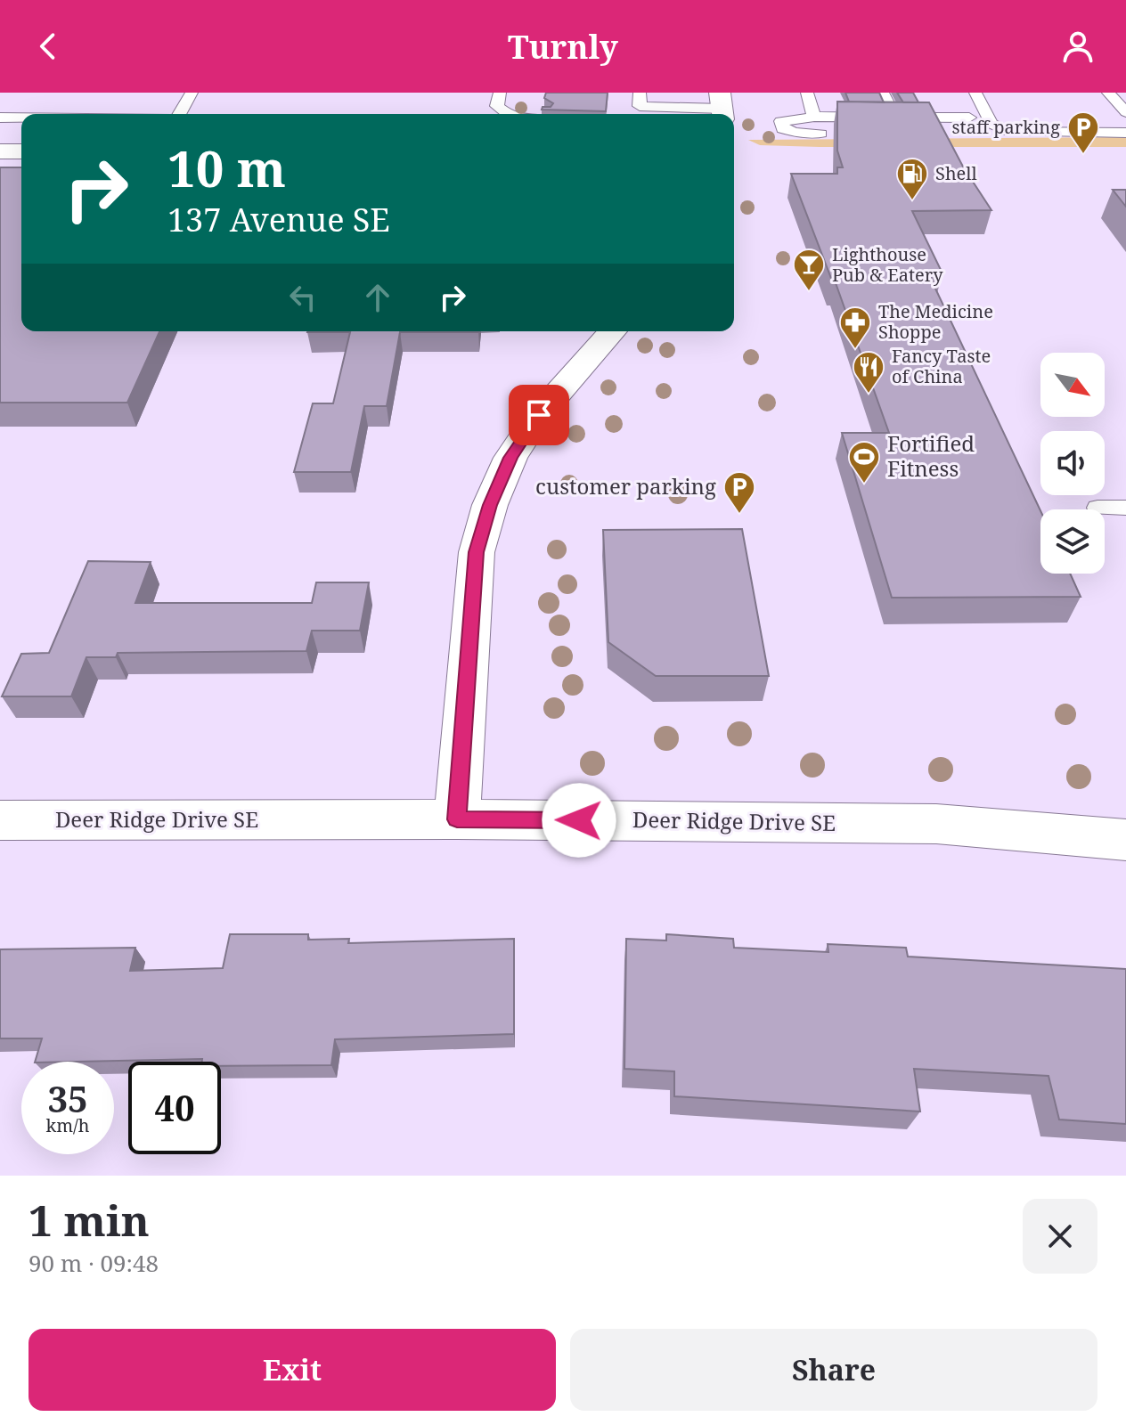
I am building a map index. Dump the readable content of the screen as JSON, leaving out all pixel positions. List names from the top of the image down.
{
  "streets": {
    "street": ["Deer Ridge Drive SE"]
  },
  "places": {
    "parking": ["staff parking", "customer parking"],
    "fuel station": ["Shell"],
    "bar": ["Lighthouse Pub & Eatery"],
    "pharmacy": ["The Medicine Shoppe"],
    "restaurant": ["Fancy Taste of China"],
    "sports": ["Fortified Fitness"]
  },
  "north": "bottom right",
  "page": {
    "header": "Turnly",
    "turn": ["10 m", "137 Avenue SE"],
    "speed": "35 km/h",
    "limit": "40",
    "heading": ["1 min", "90 m · 09:48"],
    "buttons": ["Exit", "Share"]
  }
}
